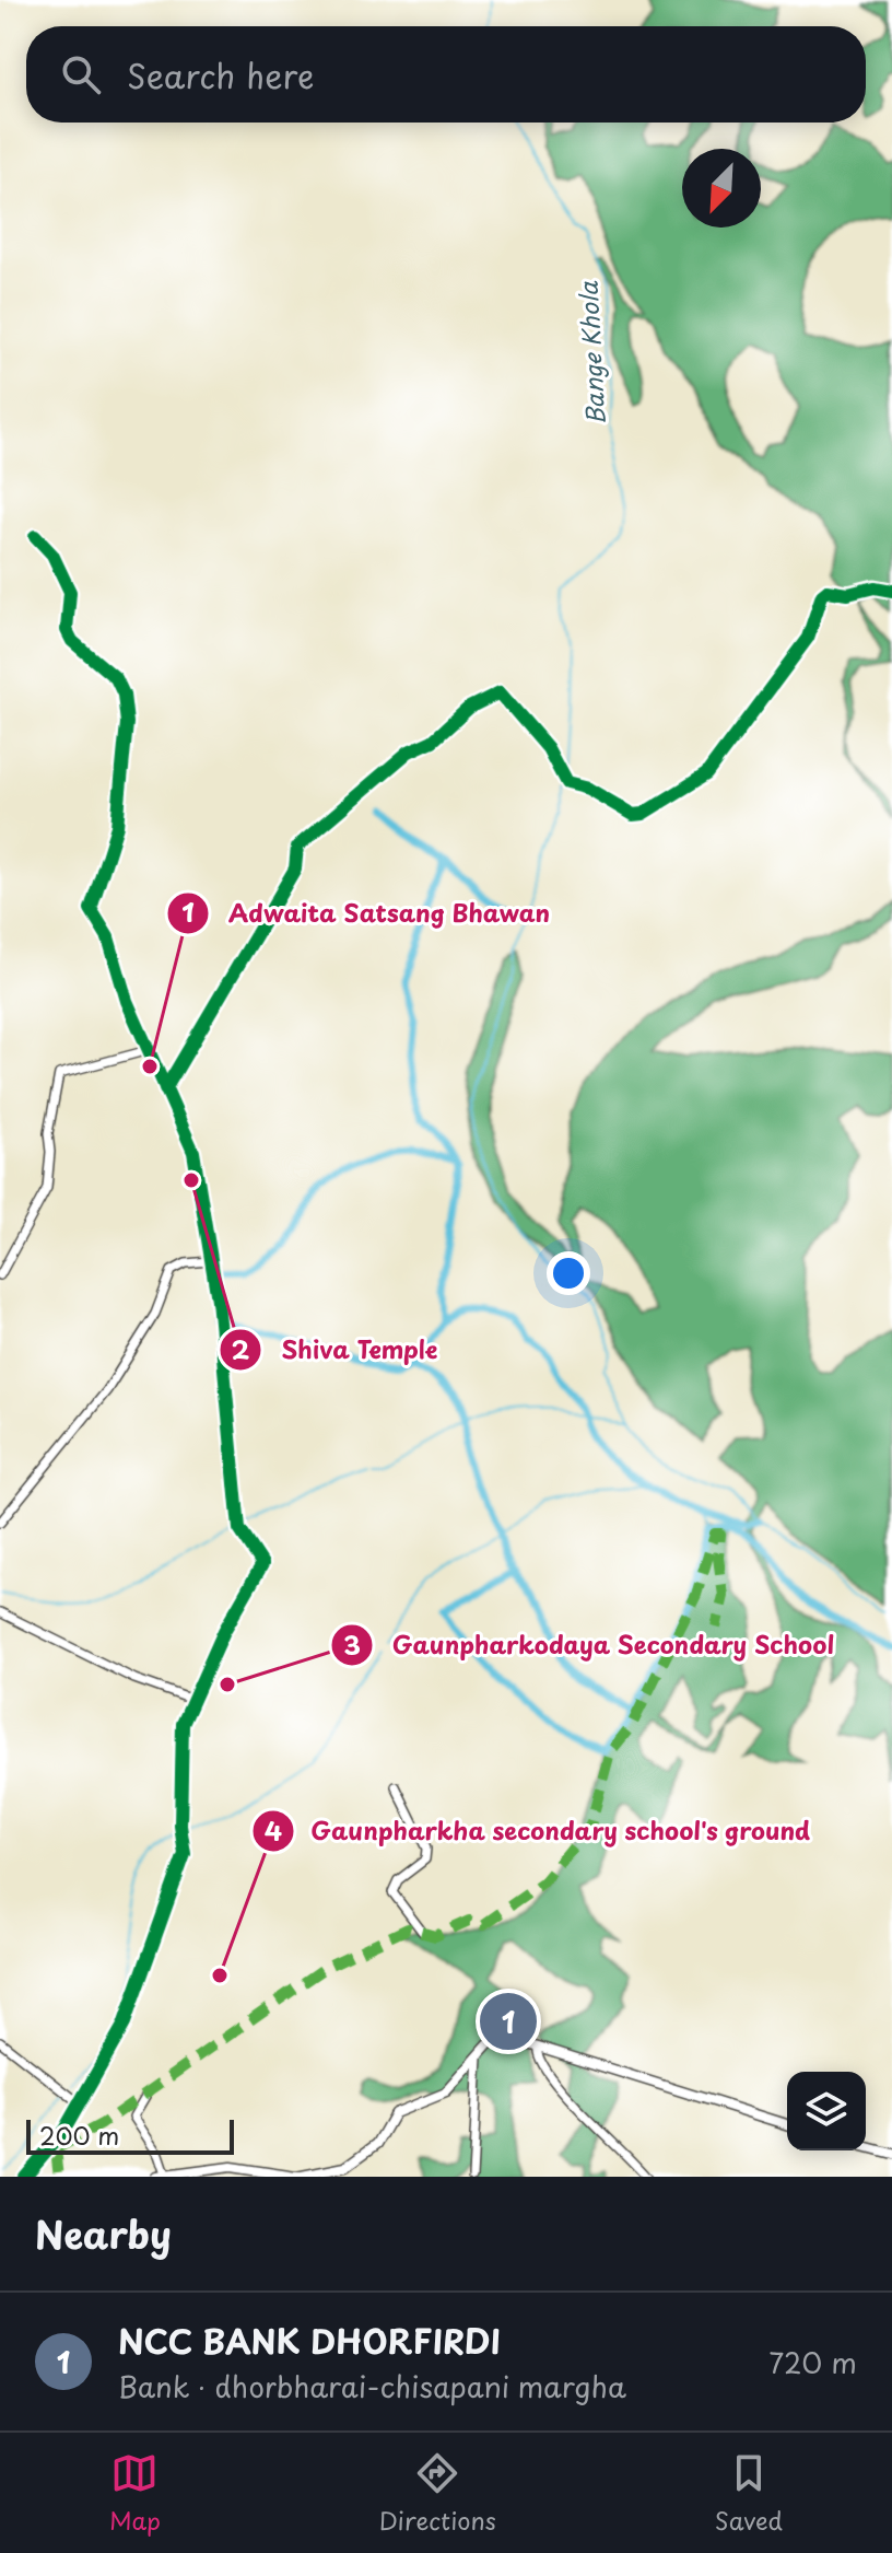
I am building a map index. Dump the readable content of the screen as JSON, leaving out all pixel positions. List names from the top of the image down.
{
  "water": ["Bange Khola"],
  "places": [
    "Adwaita Satsang Bhawan",
    "Shiva Temple",
    "Gaunpharkodaya Secondary School",
    "Gaunpharkha secondary school's ground"
  ],
  "scale_bar": "200 m",
  "north": "bottom left",
  "page": {
    "search": "Search here",
    "pins": "1",
    "scale": "200 m",
    "heading": "Nearby",
    "list": [
      {
        "mark": "1",
        "name": "NCC BANK DHORFIRDI",
        "note": "Bank · dhorbharai-chisapani margha",
        "value": "720 m"
      }
    ],
    "nav": ["Map", "Directions", "Saved"]
  }
}
